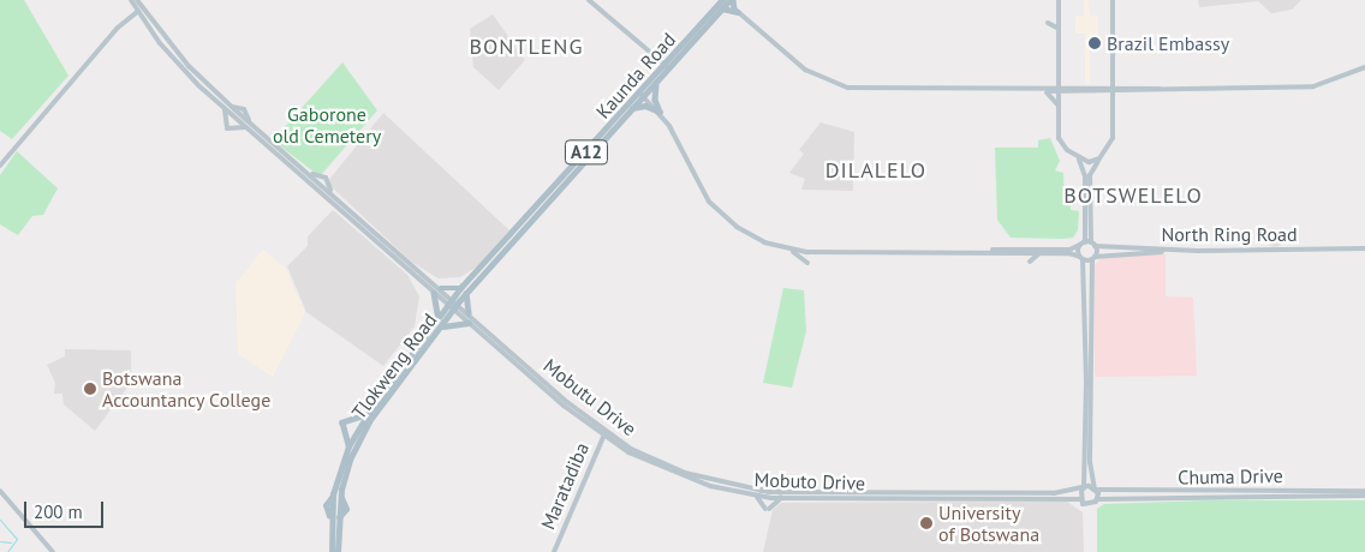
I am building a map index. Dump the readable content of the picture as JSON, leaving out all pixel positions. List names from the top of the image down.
{
  "streets": {
    "main road": [
      "Kaunda Road",
      "A12",
      "North Ring Road",
      "Tlokweng Road",
      "Mobutu Drive",
      "Chuma Drive",
      "Mobuto Drive",
      "Maratadiba"
    ]
  },
  "crossings": [
    ["Kaunda Road", "A12"],
    ["Kaunda Road", "Tlokweng Road"],
    ["Kaunda Road", "Mobutu Drive"],
    ["Kaunda Road", "Mobuto Drive"],
    ["A12", "Tlokweng Road"],
    ["A12", "Mobutu Drive"],
    ["A12", "Mobuto Drive"],
    ["Tlokweng Road", "Mobutu Drive"],
    ["Tlokweng Road", "Mobuto Drive"],
    ["Mobutu Drive", "Chuma Drive"],
    ["Mobutu Drive", "Mobuto Drive"],
    ["Mobutu Drive", "Maratadiba"],
    ["Mobuto Drive", "Maratadiba"]
  ],
  "districts": ["BONTLENG", "DILALELO", "BOTSWELELO"],
  "parks": ["Gaborone old Cemetery"],
  "places": ["Brazil Embassy", "Botswana Accountancy College", "University of Botswana"],
  "scale_bar": "200 m"
}
